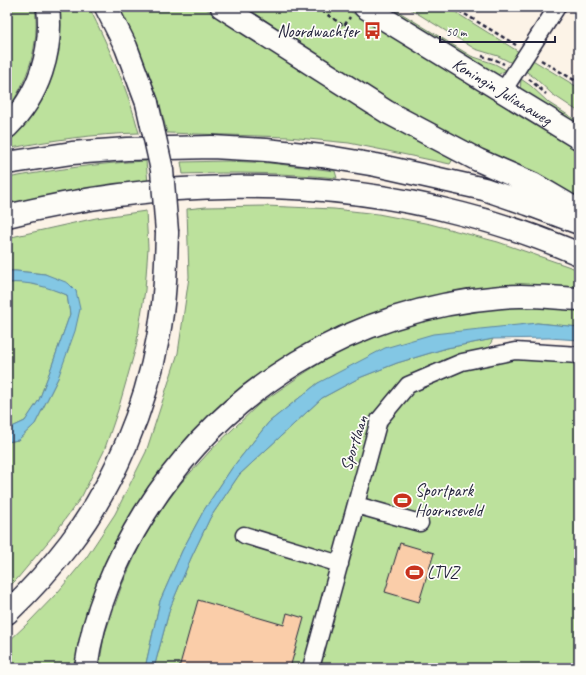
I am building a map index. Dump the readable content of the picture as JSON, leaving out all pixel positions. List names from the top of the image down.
{
  "streets": {
    "main road": ["Koningin Julianaweg"],
    "street": ["Sportlaan"]
  },
  "places": {
    "bus stop": ["Noordwachter"],
    "sports": ["Sportpark Hoornseveld", "LTVZ"]
  },
  "scale_bar": "50 m"
}
